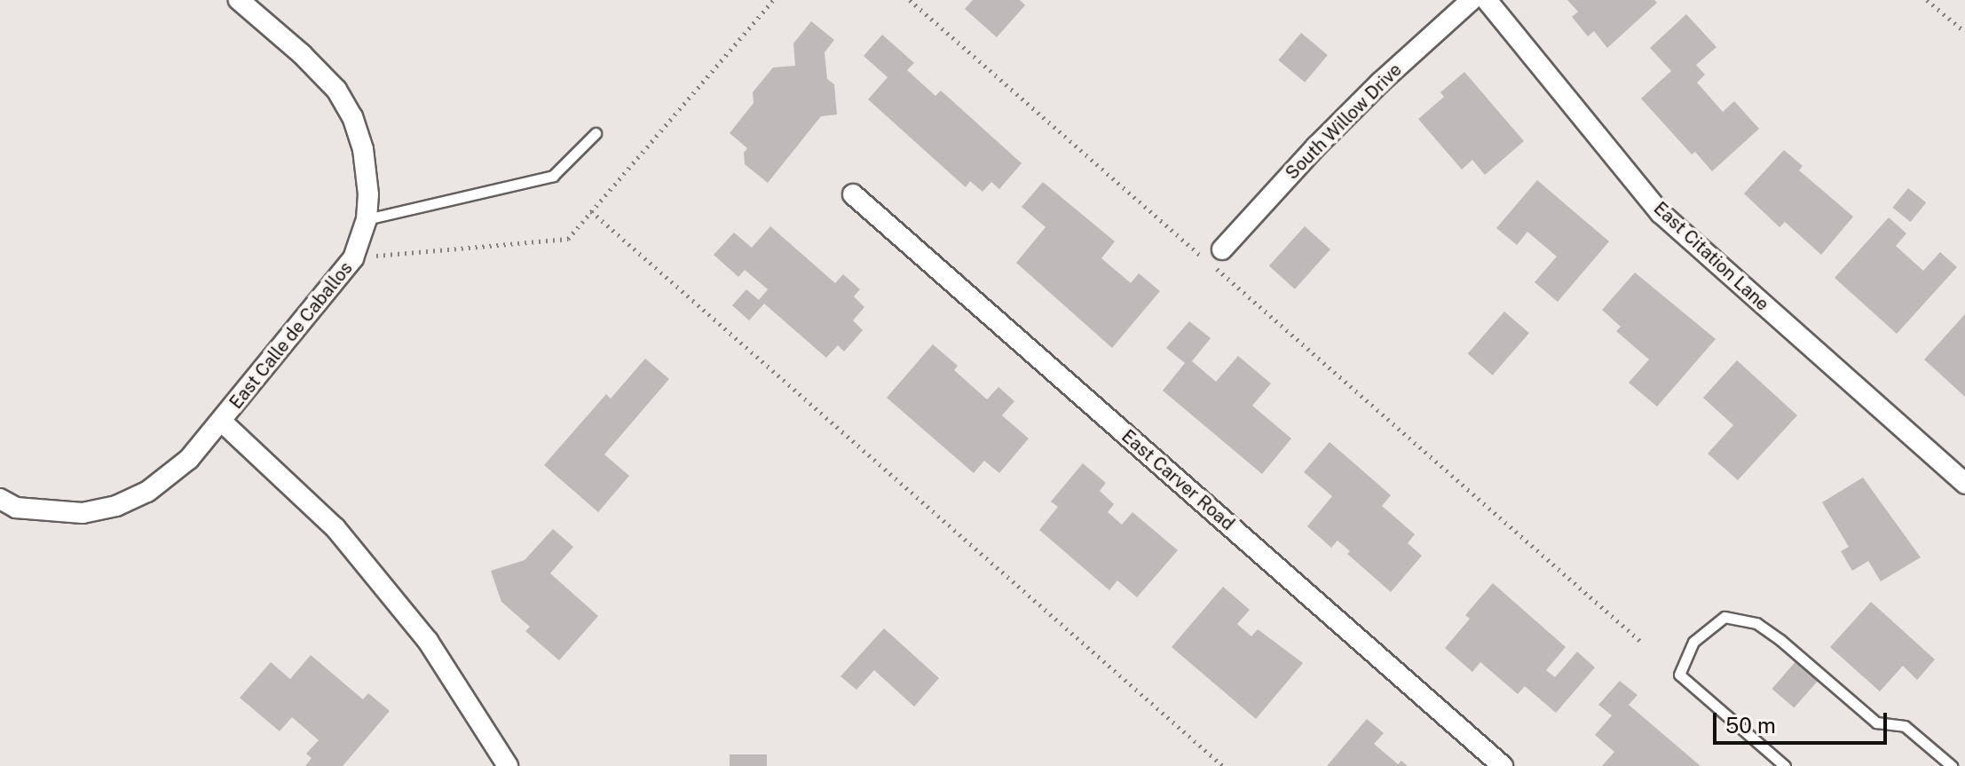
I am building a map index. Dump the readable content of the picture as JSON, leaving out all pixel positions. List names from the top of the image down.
{
  "streets": {
    "street": [
      "South Willow Drive",
      "East Citation Lane",
      "East Calle de Caballos",
      "East Carver Road"
    ]
  },
  "scale_bar": "50 m"
}
